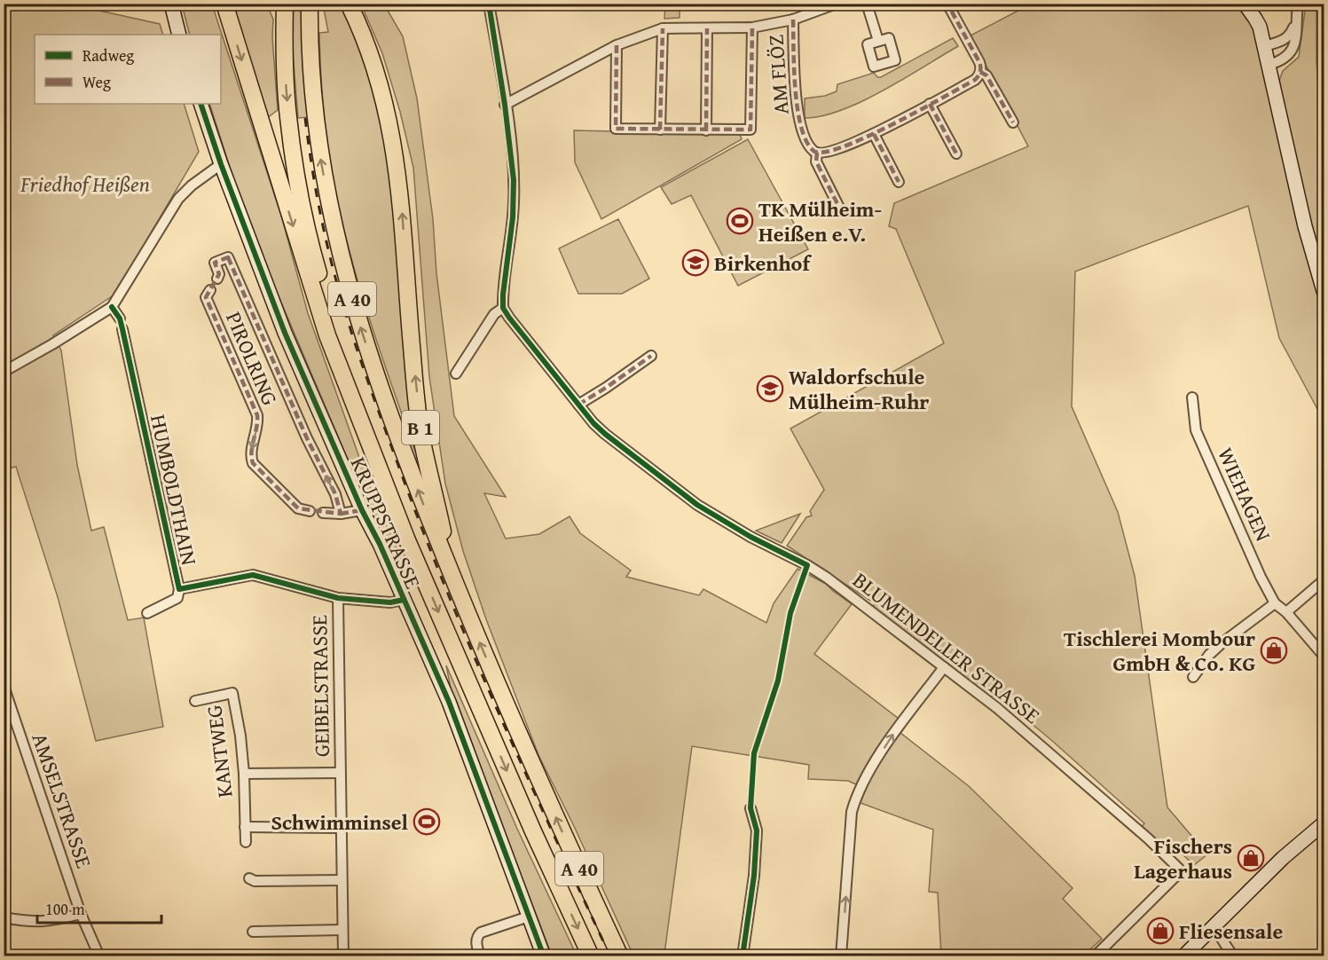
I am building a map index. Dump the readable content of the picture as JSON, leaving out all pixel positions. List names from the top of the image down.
{
  "streets": {
    "highway": ["A 40", "B 1"],
    "street": [
      "AM FLÖZ",
      "PIROLRING",
      "HUMBOLDTHAIN",
      "WIEHAGEN",
      "KRUPPSTRASSE",
      "BLUMENDELLER STRASSE",
      "GEIBELSTRASSE",
      "KANTWEG",
      "AMSELSTRASSE"
    ]
  },
  "crossings": [
    ["A 40", "B 1"],
    ["HUMBOLDTHAIN", "KRUPPSTRASSE"],
    ["HUMBOLDTHAIN", "GEIBELSTRASSE"],
    ["GEIBELSTRASSE", "KANTWEG"]
  ],
  "parks": ["Friedhof Heißen"],
  "places": {
    "sports": ["TK Mülheim- Heißen e.V.", "Schwimminsel"],
    "school or university": ["Birkenhof", "Waldorfschule Mülheim-Ruhr"],
    "shop": ["Tischlerei Mombour GmbH & Co. KG", "Fischers Lagerhaus", "Fliesensale"]
  },
  "legend": ["Radweg", "Weg"],
  "scale_bar": "100 m"
}
